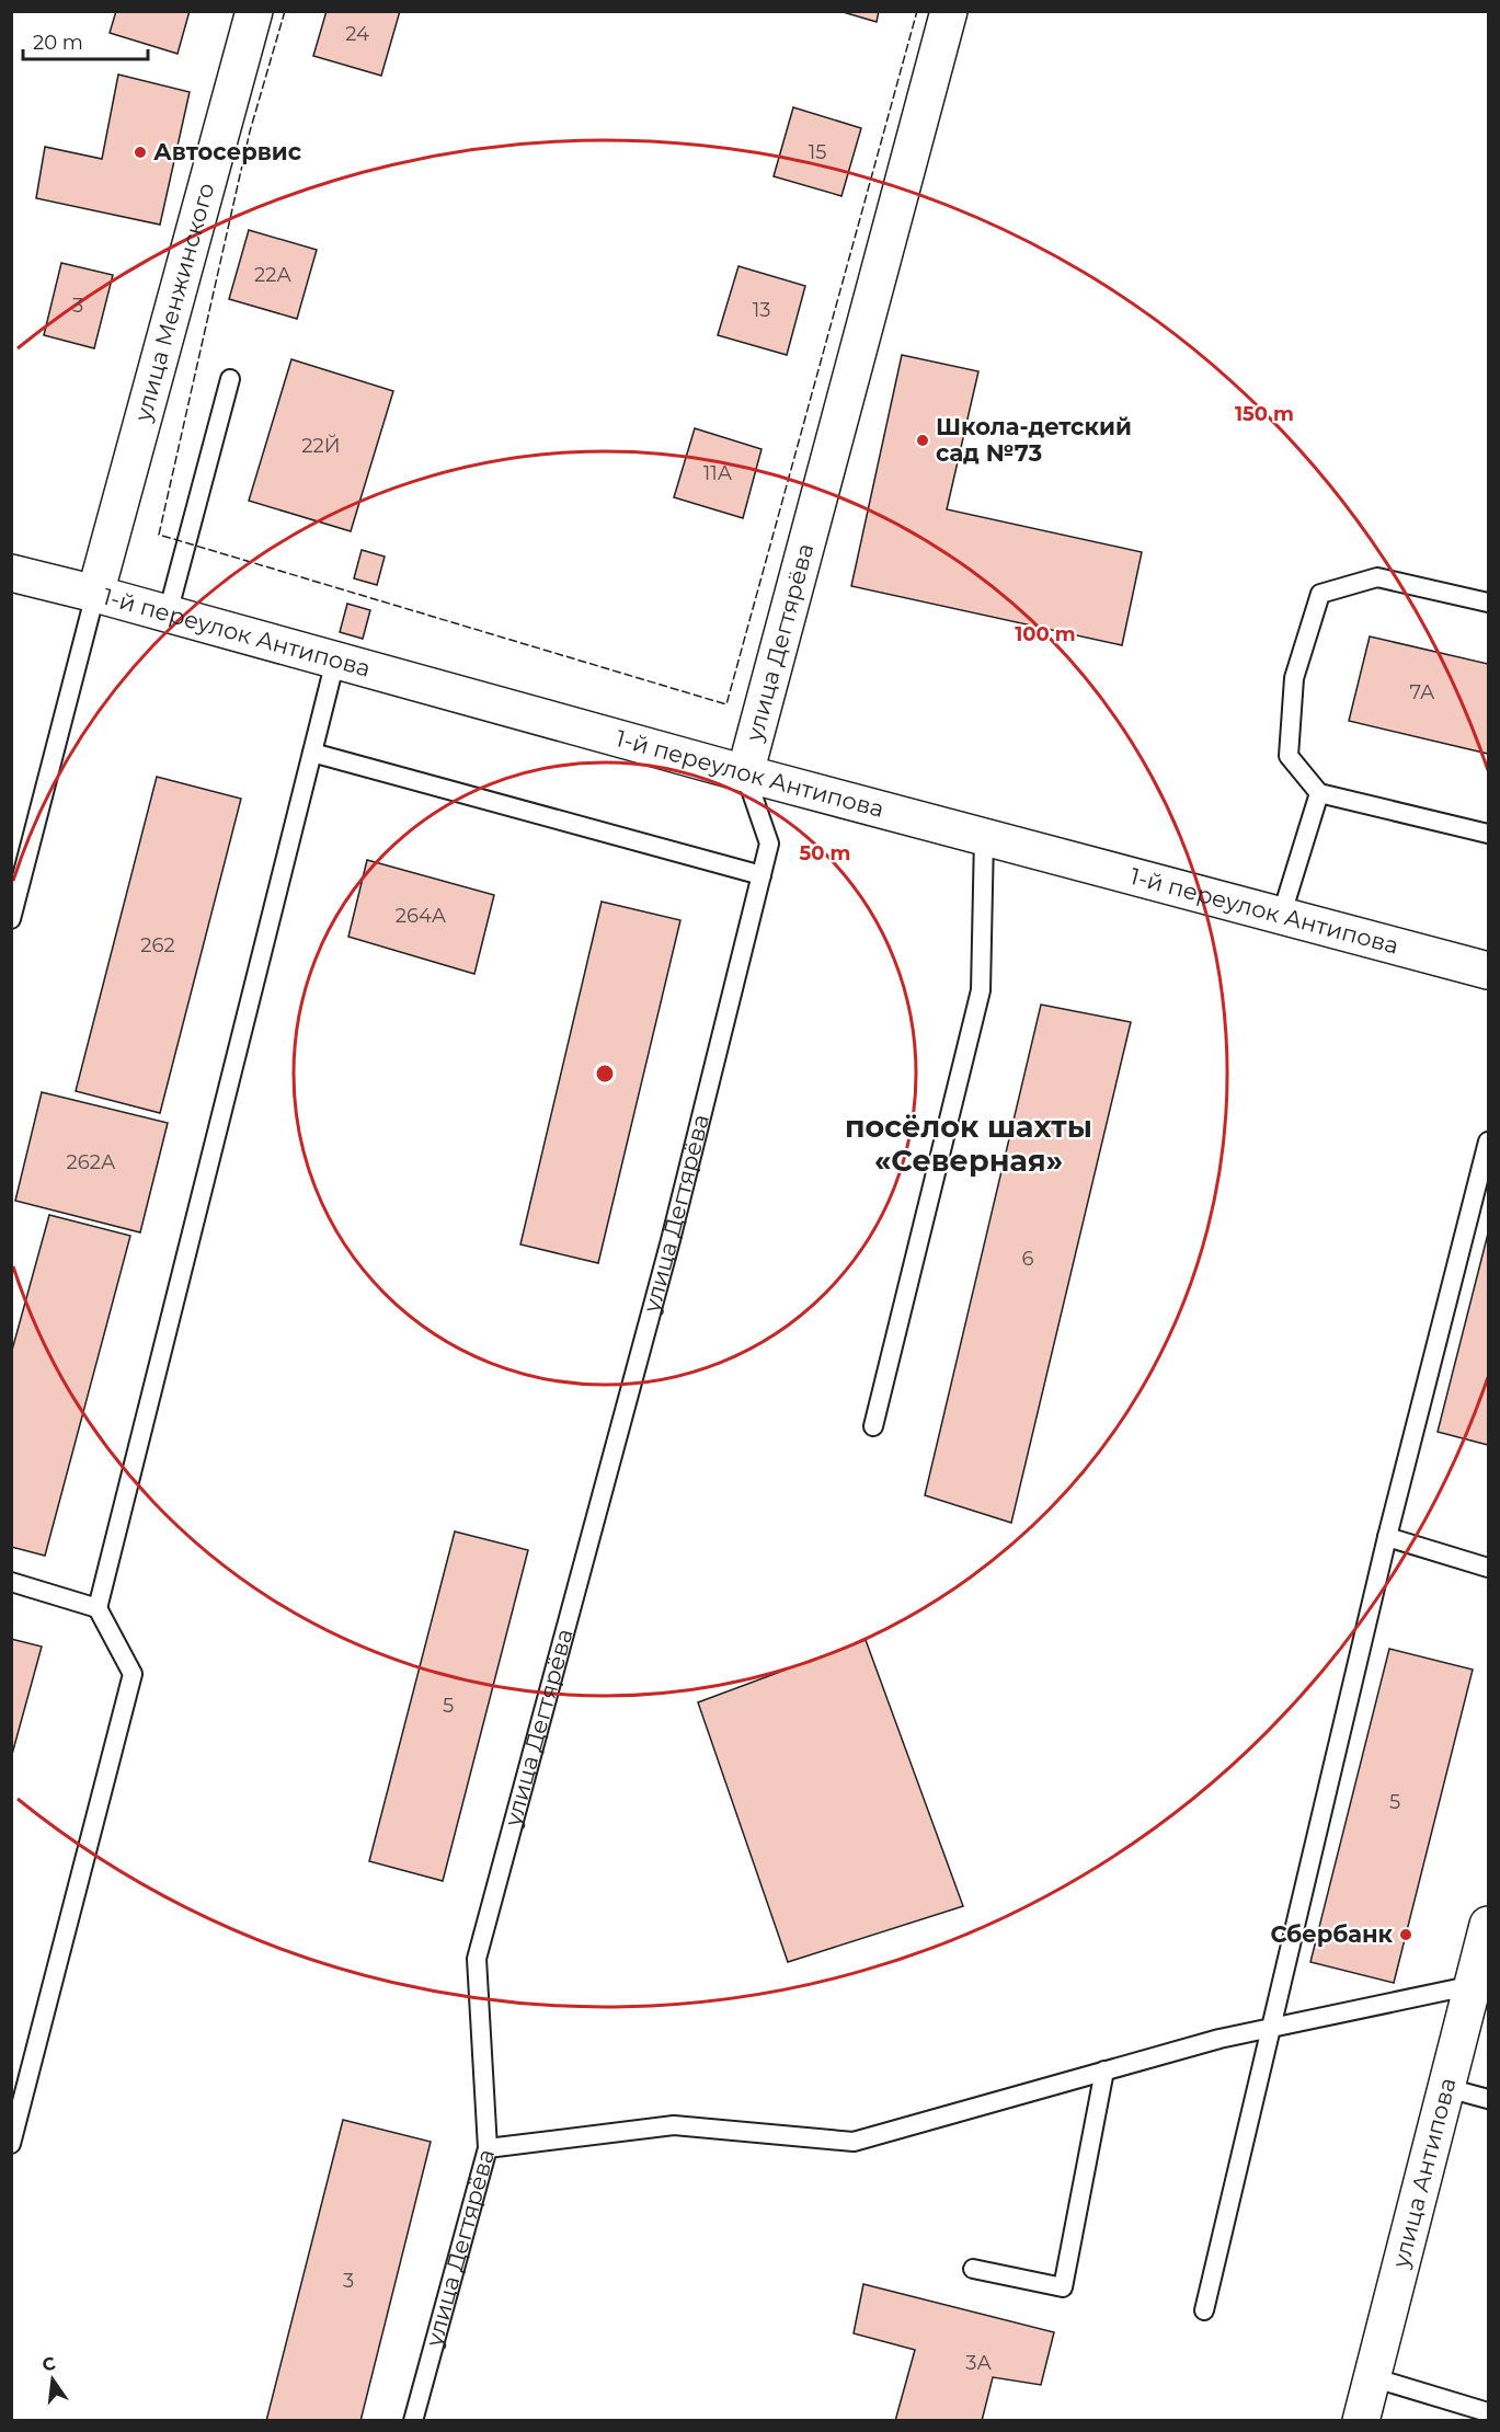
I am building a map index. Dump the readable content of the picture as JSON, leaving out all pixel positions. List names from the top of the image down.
{
  "streets": {
    "main road": [
      "улица Менжинского",
      "1-й переулок Антипова",
      "улица Дегтярёва",
      "улица Антипова"
    ]
  },
  "crossings": [
    ["улица Менжинского", "1-й переулок Антипова"],
    ["1-й переулок Антипова", "улица Дегтярёва"]
  ],
  "districts": ["посёлок шахты «Северная»"],
  "places": ["Автосервис", "Школа-детский сад №73", "Сбербанк"],
  "house_numbers": [
    "24",
    "15",
    "22А",
    "3",
    "13",
    "22Й",
    "11А",
    "7А",
    "264А",
    "262",
    "262А",
    "6",
    "5",
    "5",
    "3",
    "3А"
  ],
  "scale_bar": "20 m",
  "north": "top",
  "rings": ["150 m", "100 m", "50 m"]
}
